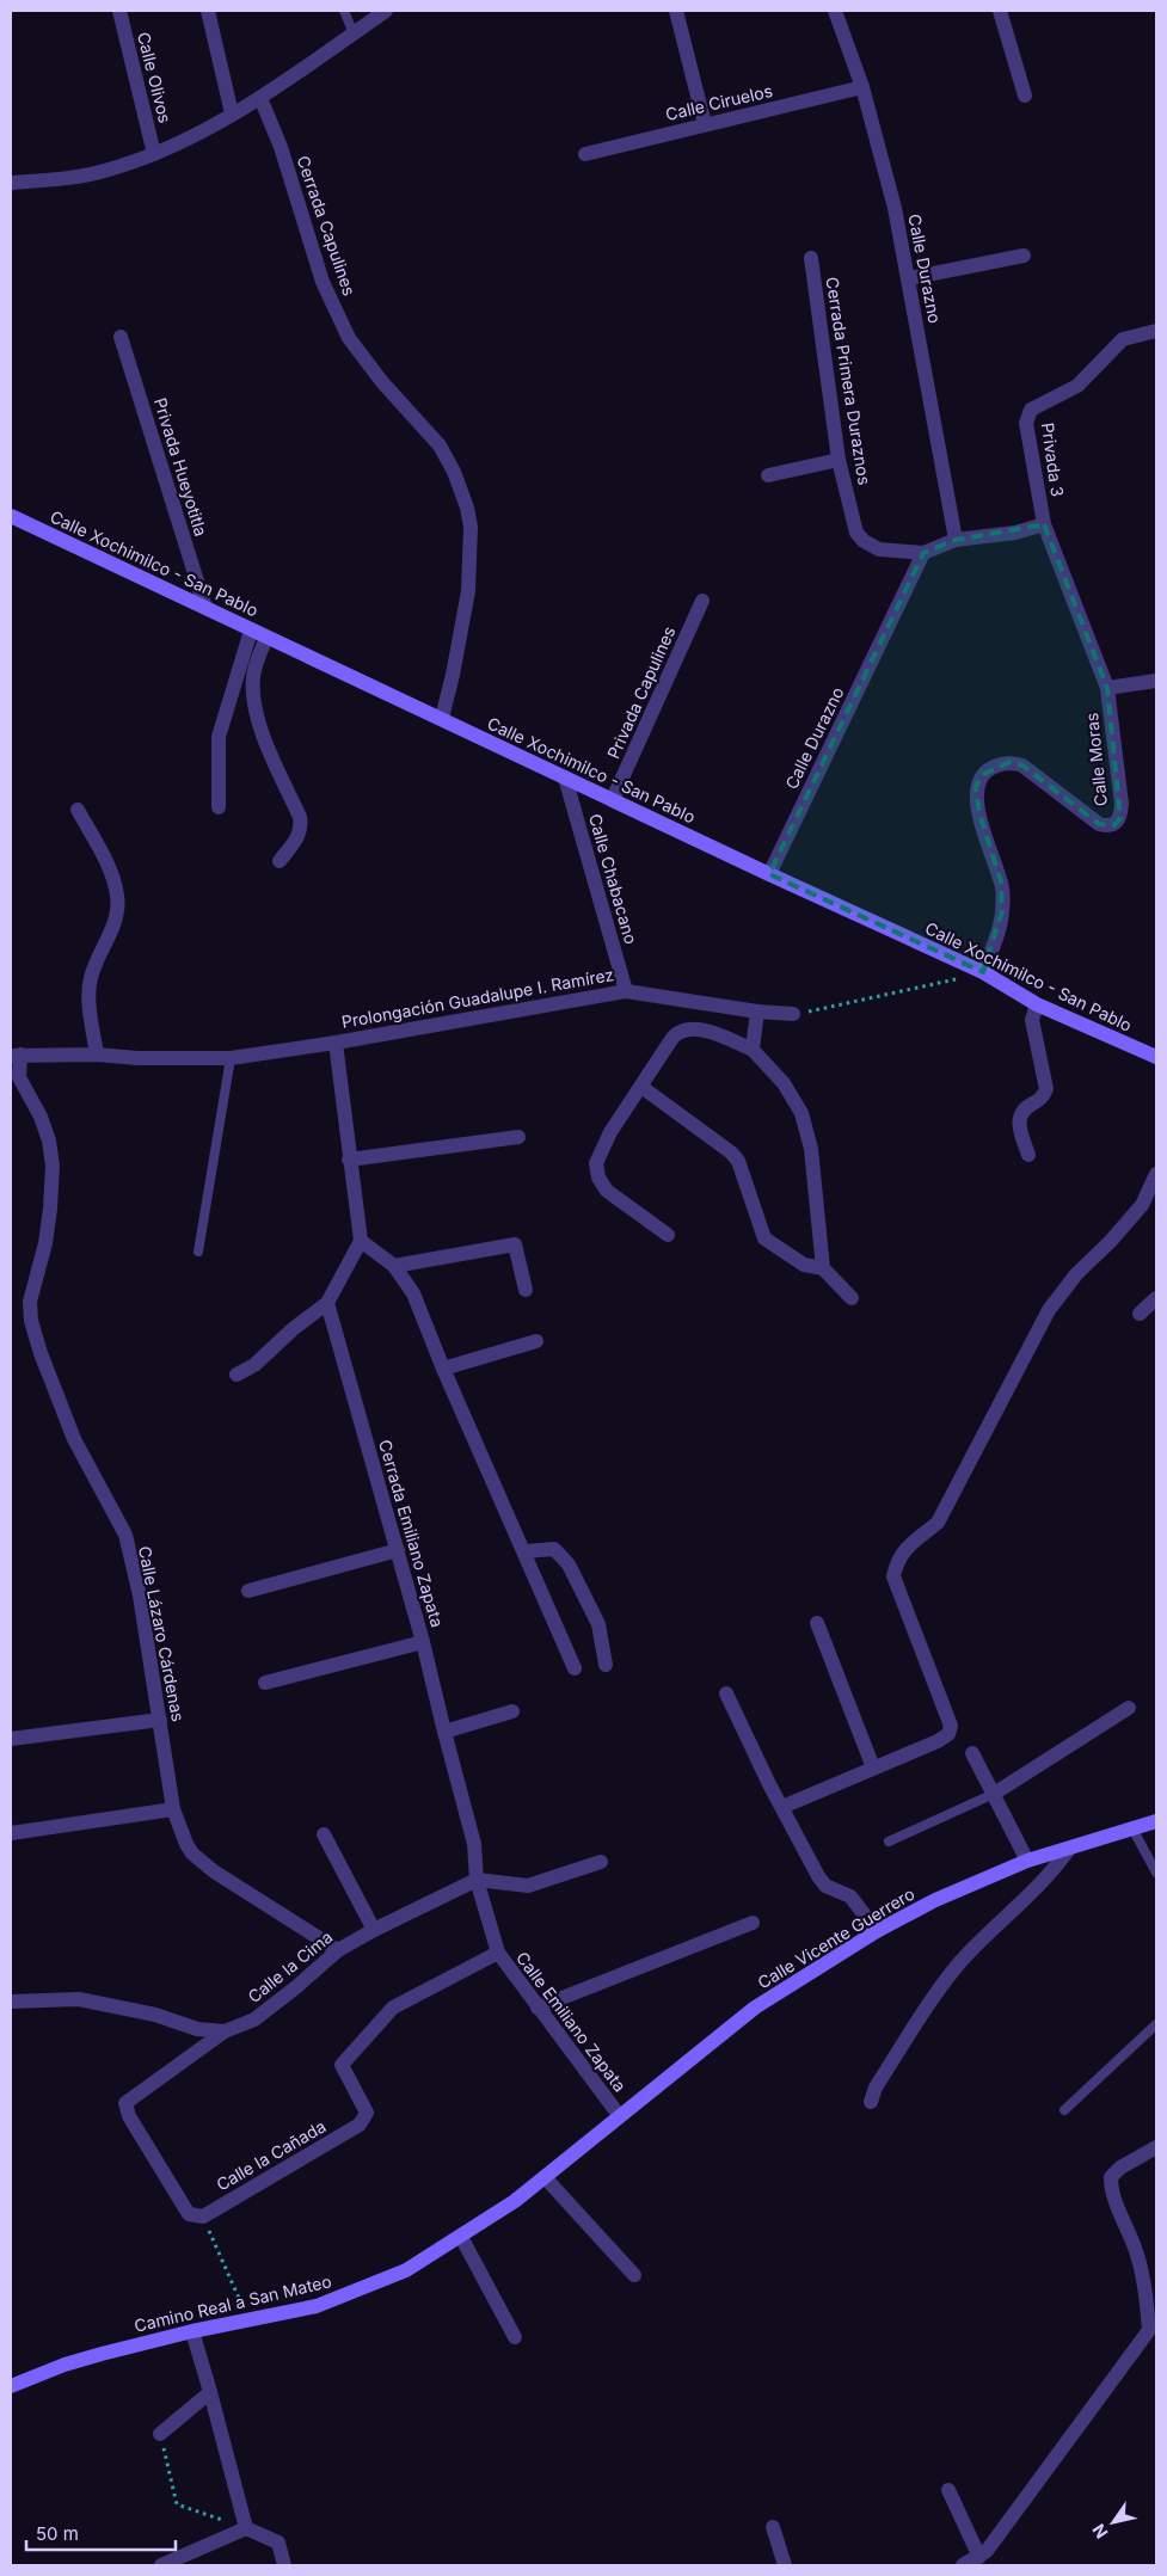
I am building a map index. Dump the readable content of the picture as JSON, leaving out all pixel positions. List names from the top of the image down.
{
  "streets": {
    "street": [
      "Calle Olivos",
      "Calle Ciruelos",
      "Cerrada Capulines",
      "Calle Durazno",
      "Cerrada Primera Duraznos",
      "Privada 3",
      "Privada Hueyotitla",
      "Calle Xochimilco - San Pablo",
      "Privada Capulines",
      "Calle Moras",
      "Calle Chabacano",
      "Prolongación Guadalupe I. Ramírez",
      "Cerrada Emiliano Zapata",
      "Calle Lázaro Cárdenas",
      "Calle Vicente Guerrero",
      "Calle la Cima",
      "Calle Emiliano Zapata",
      "Calle la Cañada",
      "Camino Real a San Mateo"
    ]
  },
  "crossings": [
    ["Calle Ciruelos", "Calle Durazno"],
    ["Cerrada Capulines", "Calle Xochimilco - San Pablo"],
    ["Calle Durazno", "Cerrada Primera Duraznos"],
    ["Calle Durazno", "Calle Xochimilco - San Pablo"],
    ["Privada 3", "Calle Moras"],
    ["Privada Hueyotitla", "Calle Xochimilco - San Pablo"],
    ["Calle Xochimilco - San Pablo", "Privada Capulines"],
    ["Calle Xochimilco - San Pablo", "Calle Moras"],
    ["Calle Xochimilco - San Pablo", "Calle Chabacano"],
    ["Calle Chabacano", "Prolongación Guadalupe I. Ramírez"],
    ["Prolongación Guadalupe I. Ramírez", "Calle Lázaro Cárdenas"],
    ["Cerrada Emiliano Zapata", "Calle Emiliano Zapata"],
    ["Calle Lázaro Cárdenas", "Calle la Cima"],
    ["Calle Vicente Guerrero", "Calle Emiliano Zapata"],
    ["Calle Vicente Guerrero", "Camino Real a San Mateo"],
    ["Calle la Cima", "Calle Emiliano Zapata"],
    ["Calle Emiliano Zapata", "Calle la Cañada"]
  ],
  "scale_bar": "50 m",
  "north": "bottom left"
}
